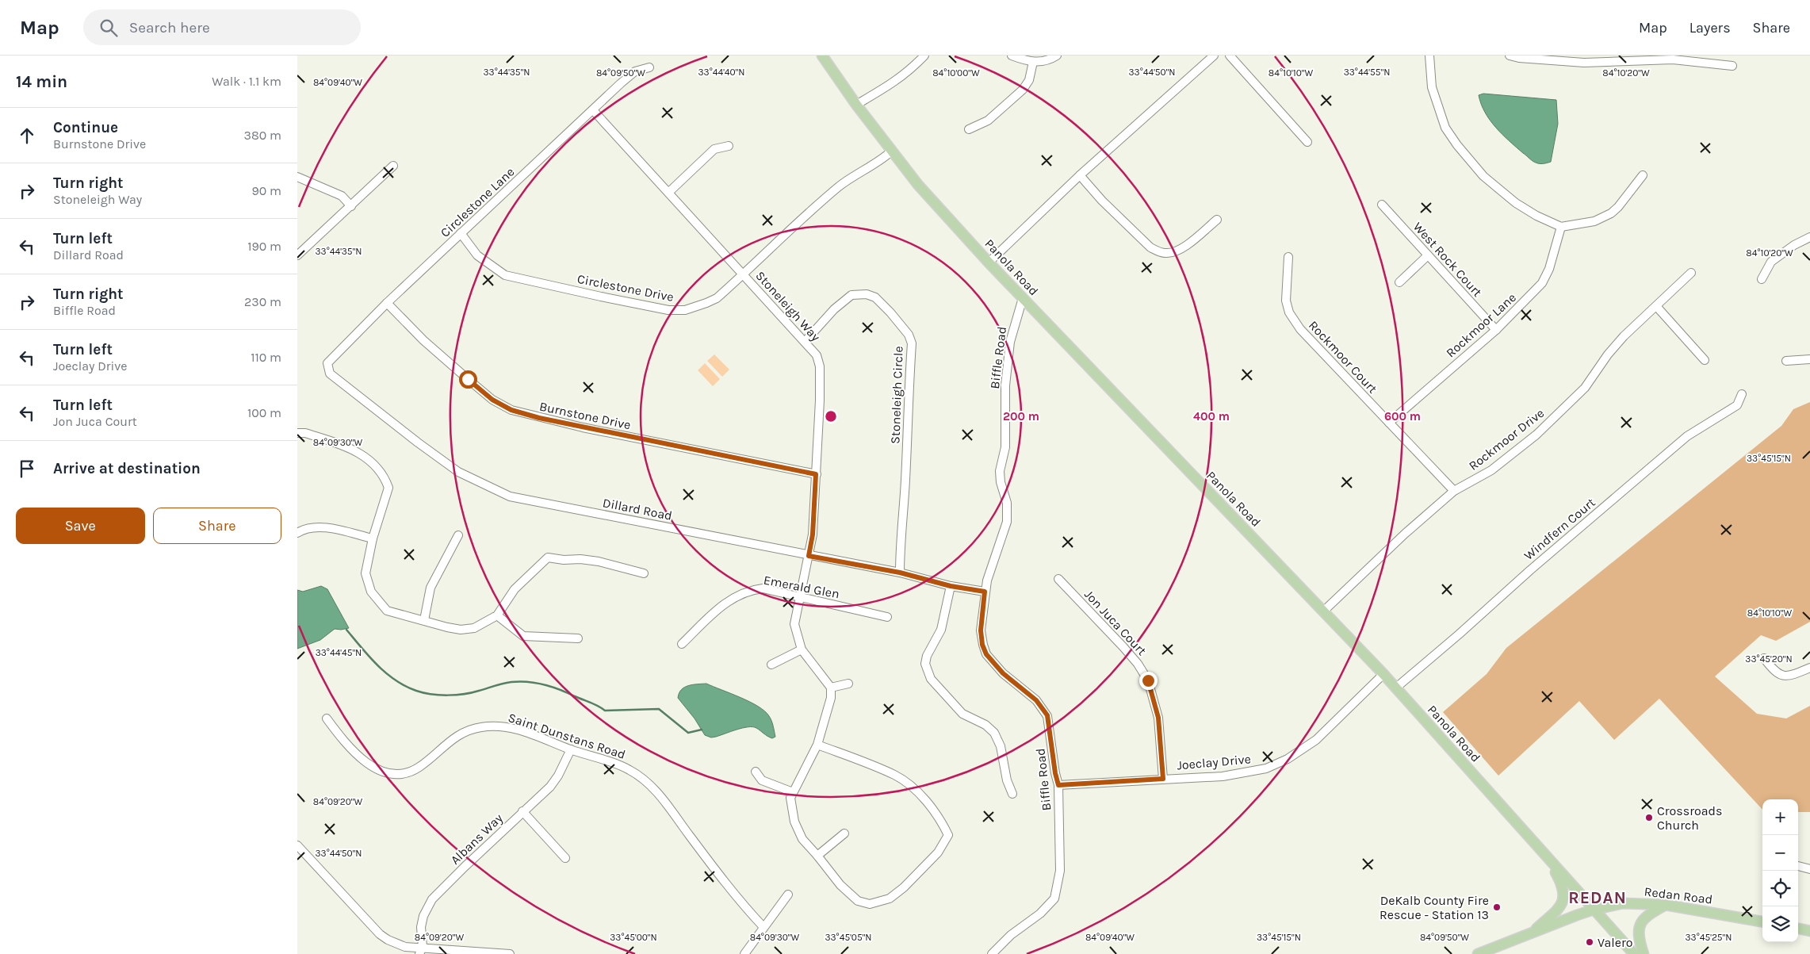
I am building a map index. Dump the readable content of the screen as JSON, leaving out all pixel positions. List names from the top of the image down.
{
  "streets": {
    "main road": ["Panola Road", "Redan Road"],
    "street": [
      "Circlestone Lane",
      "West Rock Court",
      "Circlestone Drive",
      "Stoneleigh Way",
      "Rockmoor Lane",
      "Rockmoor Court",
      "Biffle Road",
      "Stoneleigh Circle",
      "Burnstone Drive",
      "Rockmoor Drive",
      "Dillard Road",
      "Windfern Court",
      "Emerald Glen",
      "Jon Juca Court",
      "Saint Dunstans Road",
      "Joeclay Drive",
      "Albans Way"
    ]
  },
  "crossings": [
    ["Circlestone Lane", "Circlestone Drive"],
    ["Circlestone Lane", "Stoneleigh Way"],
    ["Circlestone Lane", "Burnstone Drive"],
    ["Circlestone Lane", "Dillard Road"],
    ["West Rock Court", "Rockmoor Lane"],
    ["Panola Road", "Circlestone Drive"],
    ["Panola Road", "Biffle Road"],
    ["Panola Road", "Rockmoor Drive"],
    ["Panola Road", "Windfern Court"],
    ["Panola Road", "Joeclay Drive"],
    ["Panola Road", "Redan Road"],
    ["Circlestone Drive", "Stoneleigh Way"],
    ["Stoneleigh Way", "Stoneleigh Circle"],
    ["Stoneleigh Way", "Burnstone Drive"],
    ["Stoneleigh Way", "Dillard Road"],
    ["Stoneleigh Way", "Emerald Glen"],
    ["Rockmoor Lane", "Rockmoor Court"],
    ["Rockmoor Court", "Rockmoor Drive"],
    ["Biffle Road", "Dillard Road"],
    ["Biffle Road", "Joeclay Drive"],
    ["Stoneleigh Circle", "Dillard Road"],
    ["Jon Juca Court", "Joeclay Drive"],
    ["Saint Dunstans Road", "Albans Way"]
  ],
  "districts": ["REDAN"],
  "places": ["Crossroads Church", "DeKalb County Fire Rescue - Station 13", "Valero"],
  "page": {
    "header": "Map",
    "search": "Search here",
    "nav": ["Map", "Layers", "Share"],
    "heading": ["14 min", "Walk · 1.1 km"],
    "list": [
      ["Continue", "Burnstone Drive", "380 m"],
      ["Turn right", "Stoneleigh Way", "90 m"],
      ["Turn left", "Dillard Road", "190 m"],
      ["Turn right", "Biffle Road", "230 m"],
      ["Turn left", "Joeclay Drive", "110 m"],
      ["Turn left", "Jon Juca Court", "100 m"],
      "Arrive at destination"
    ],
    "buttons": ["Save", "Share"],
    "map_buttons": ["+", "−"]
  },
  "coordinates": [
    "33°44'35\"N",
    "33°44'40\"N",
    "33°44'50\"N",
    "33°44'55\"N",
    "84°09'50\"W",
    "84°10'00\"W",
    "84°10'20\"W",
    "84°10'10\"W",
    "84°09'40\"W",
    "84°09'30\"W",
    "33°45'15\"N",
    "33°44'45\"N",
    "33°45'20\"N",
    "84°09'20\"W",
    "33°45'00\"N",
    "33°45'05\"N",
    "33°45'25\"N"
  ],
  "rings": ["200 m", "400 m", "600 m"]
}
